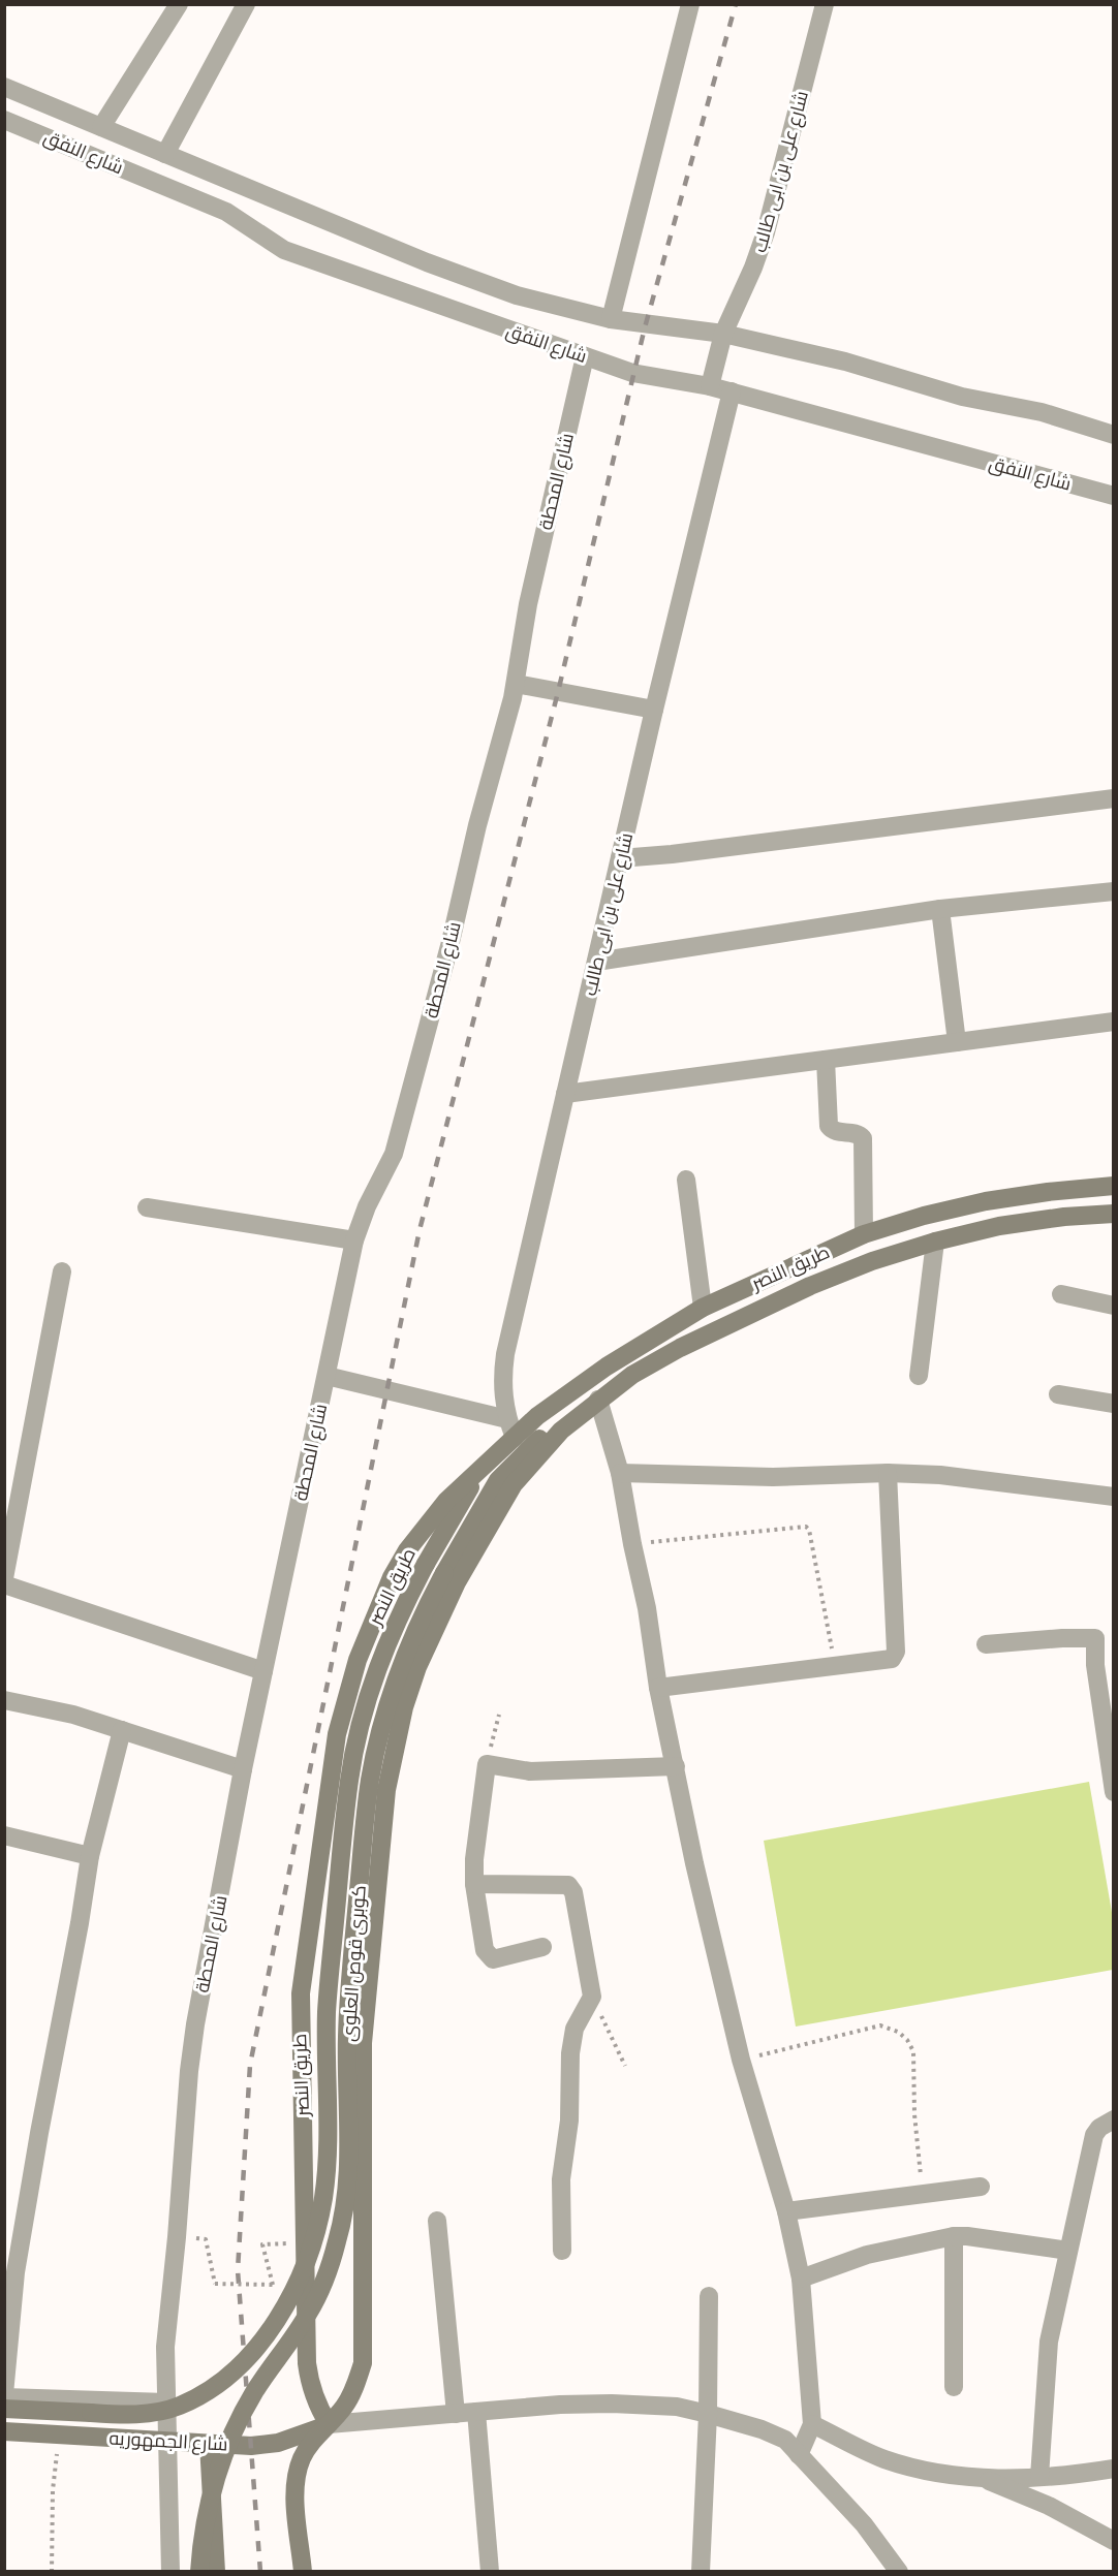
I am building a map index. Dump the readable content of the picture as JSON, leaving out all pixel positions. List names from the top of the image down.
{
  "streets": {
    "street": [
      "شارع النفق",
      "شارع على بن ابى طالب",
      "شارع المحطة",
      "طريق النصر",
      "كوبرى قوص العلوى",
      "شارع الجمهوريه"
    ]
  },
  "crossings": [
    ["شارع النفق", "شارع على بن ابى طالب"],
    ["شارع النفق", "شارع المحطة"],
    ["شارع على بن ابى طالب", "طريق النصر"],
    ["شارع المحطة", "شارع الجمهوريه"],
    ["طريق النصر", "كوبرى قوص العلوى"],
    ["طريق النصر", "شارع الجمهوريه"]
  ]
}
